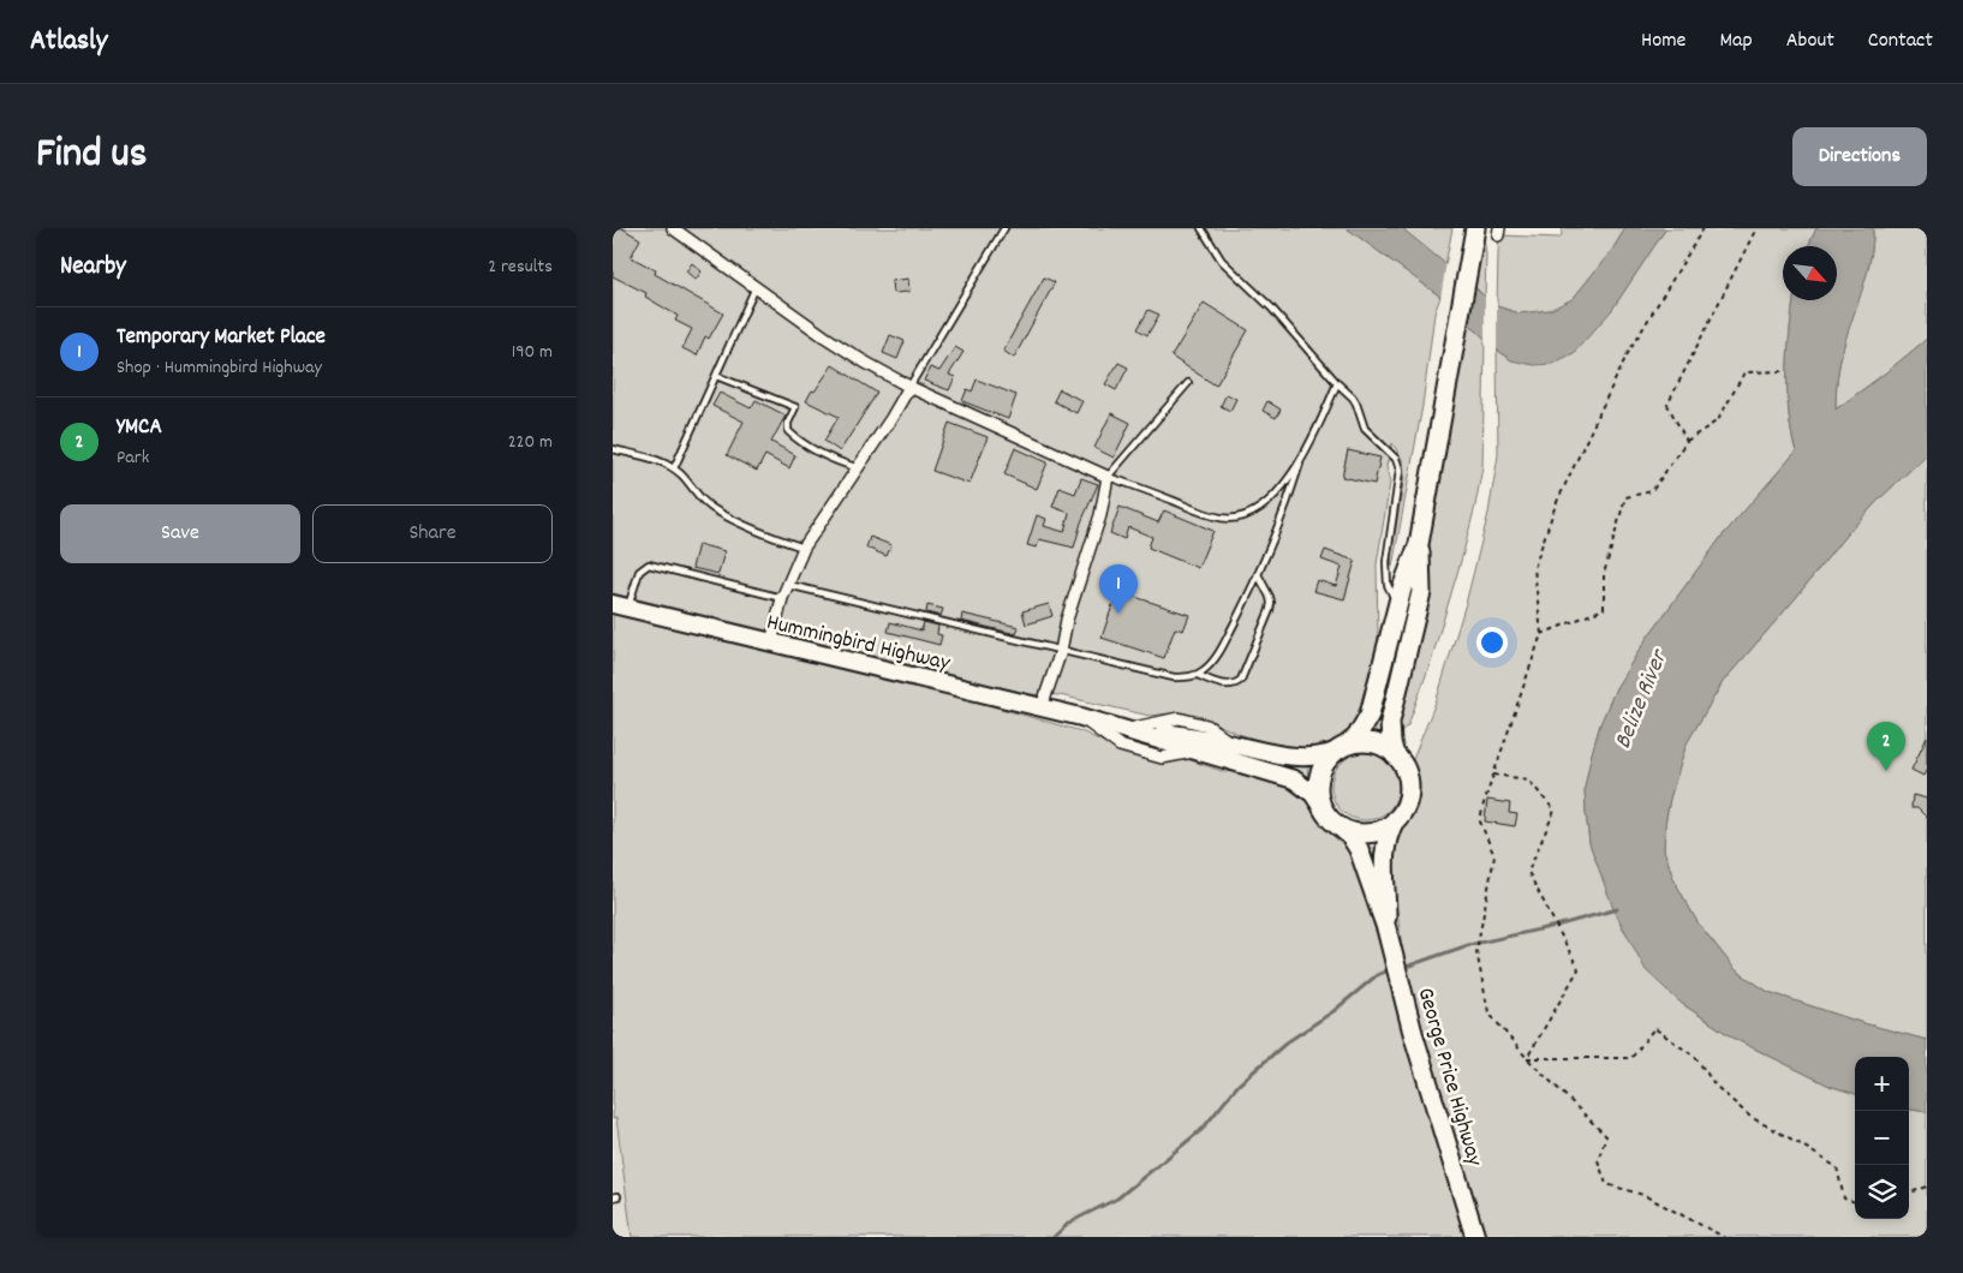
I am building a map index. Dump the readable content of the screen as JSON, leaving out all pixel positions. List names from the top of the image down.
{
  "streets": {
    "highway": ["George Price Highway"],
    "main road": ["Hummingbird Highway"]
  },
  "crossings": [
    ["Hummingbird Highway", "George Price Highway"]
  ],
  "water": ["Belize River"],
  "north": "bottom right",
  "page": {
    "header": "Atlasly",
    "nav": [
      "Home",
      "Map",
      "About",
      "Contact"
    ],
    "title": "Find us",
    "buttons": [
      "Directions",
      ["Save", "Share"]
    ],
    "heading": ["Nearby", "2 results"],
    "list": [
      {
        "mark": "1",
        "name": "Temporary Market Place",
        "note": "Shop · Hummingbird Highway",
        "value": "190 m"
      },
      {
        "mark": "2",
        "name": "YMCA",
        "note": "Park",
        "value": "220 m"
      }
    ],
    "pins": ["1", "2"],
    "map_buttons": ["+", "−"]
  }
}
